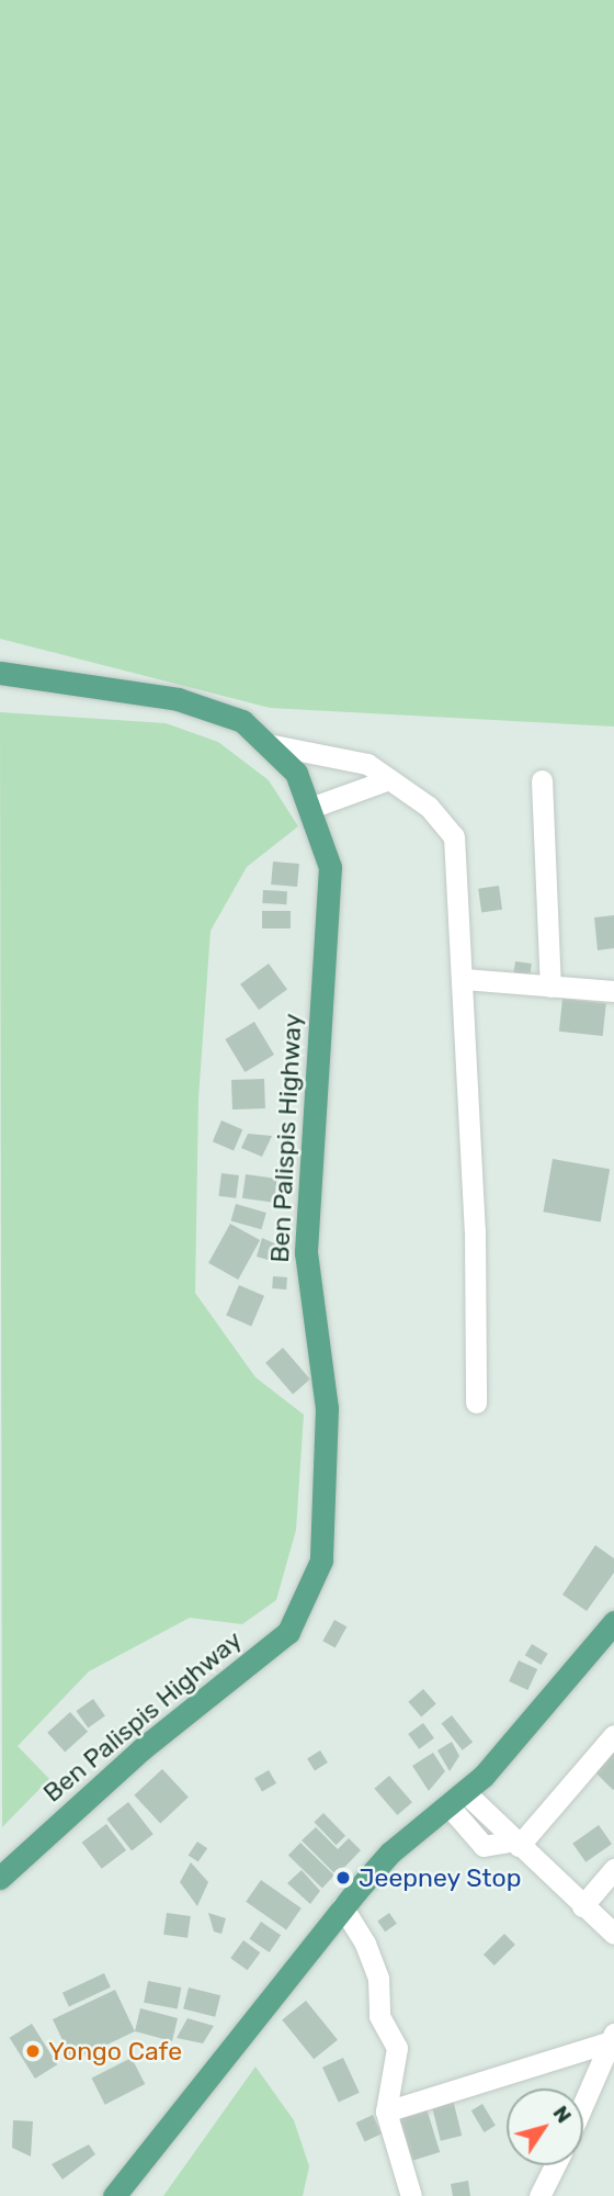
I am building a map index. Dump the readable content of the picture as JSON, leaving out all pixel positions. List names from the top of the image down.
{
  "streets": {
    "main road": ["Ben Palispis Highway"]
  },
  "places": ["Jeepney Stop", "Yongo Cafe"],
  "north": "top right"
}
